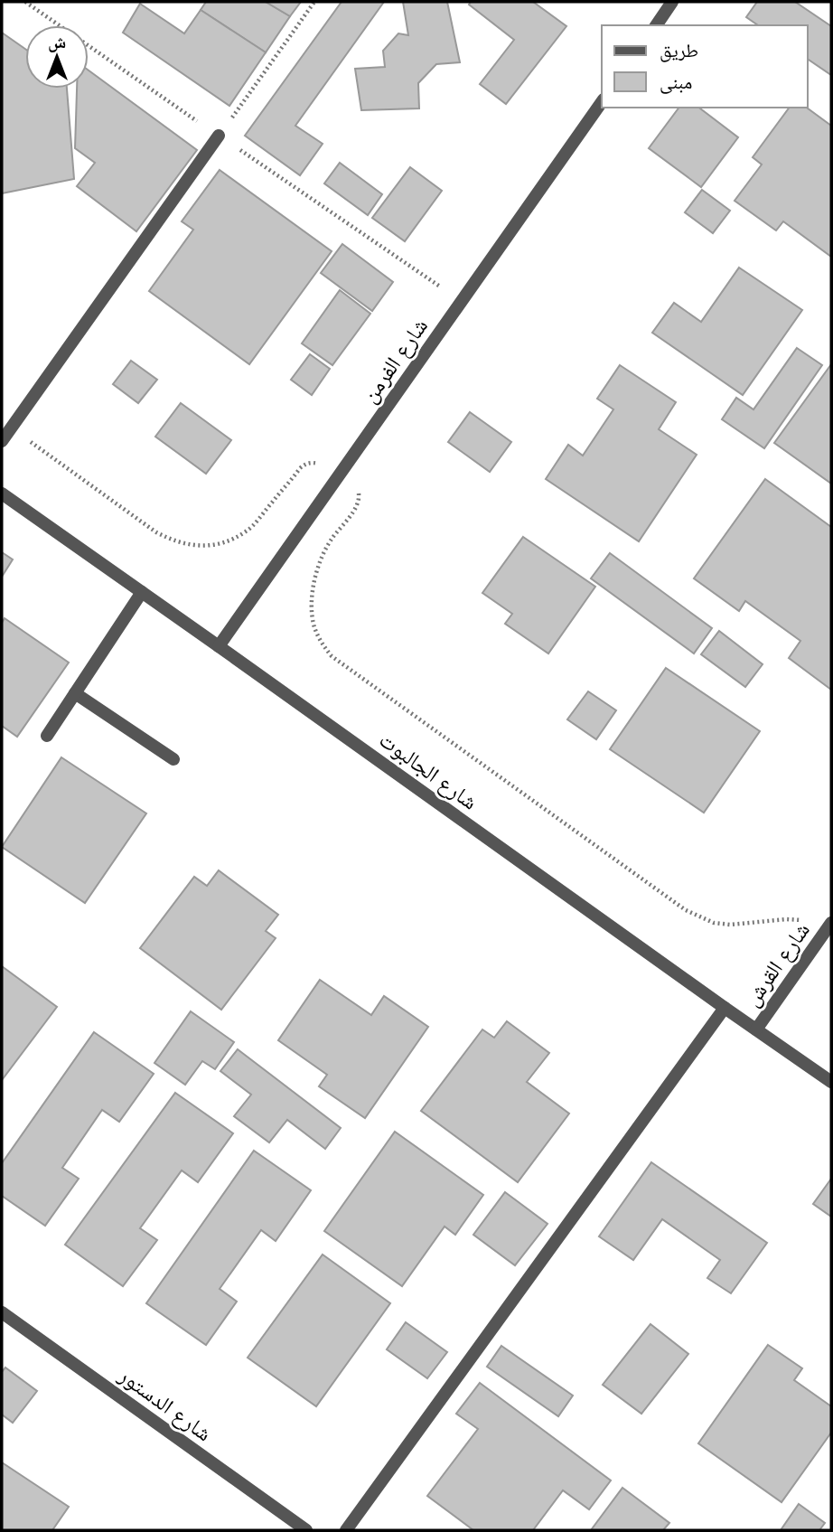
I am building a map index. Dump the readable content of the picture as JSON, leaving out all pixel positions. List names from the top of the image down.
{
  "streets": {
    "street": [
      "شارع الفرمن",
      "شارع الجالبوت",
      "شارع القرش",
      "شارع الدستور"
    ]
  },
  "crossings": [
    ["شارع الفرمن", "شارع الجالبوت"],
    ["شارع الجالبوت", "شارع القرش"]
  ],
  "legend": ["طريق", "مبنى"],
  "north": "top"
}
